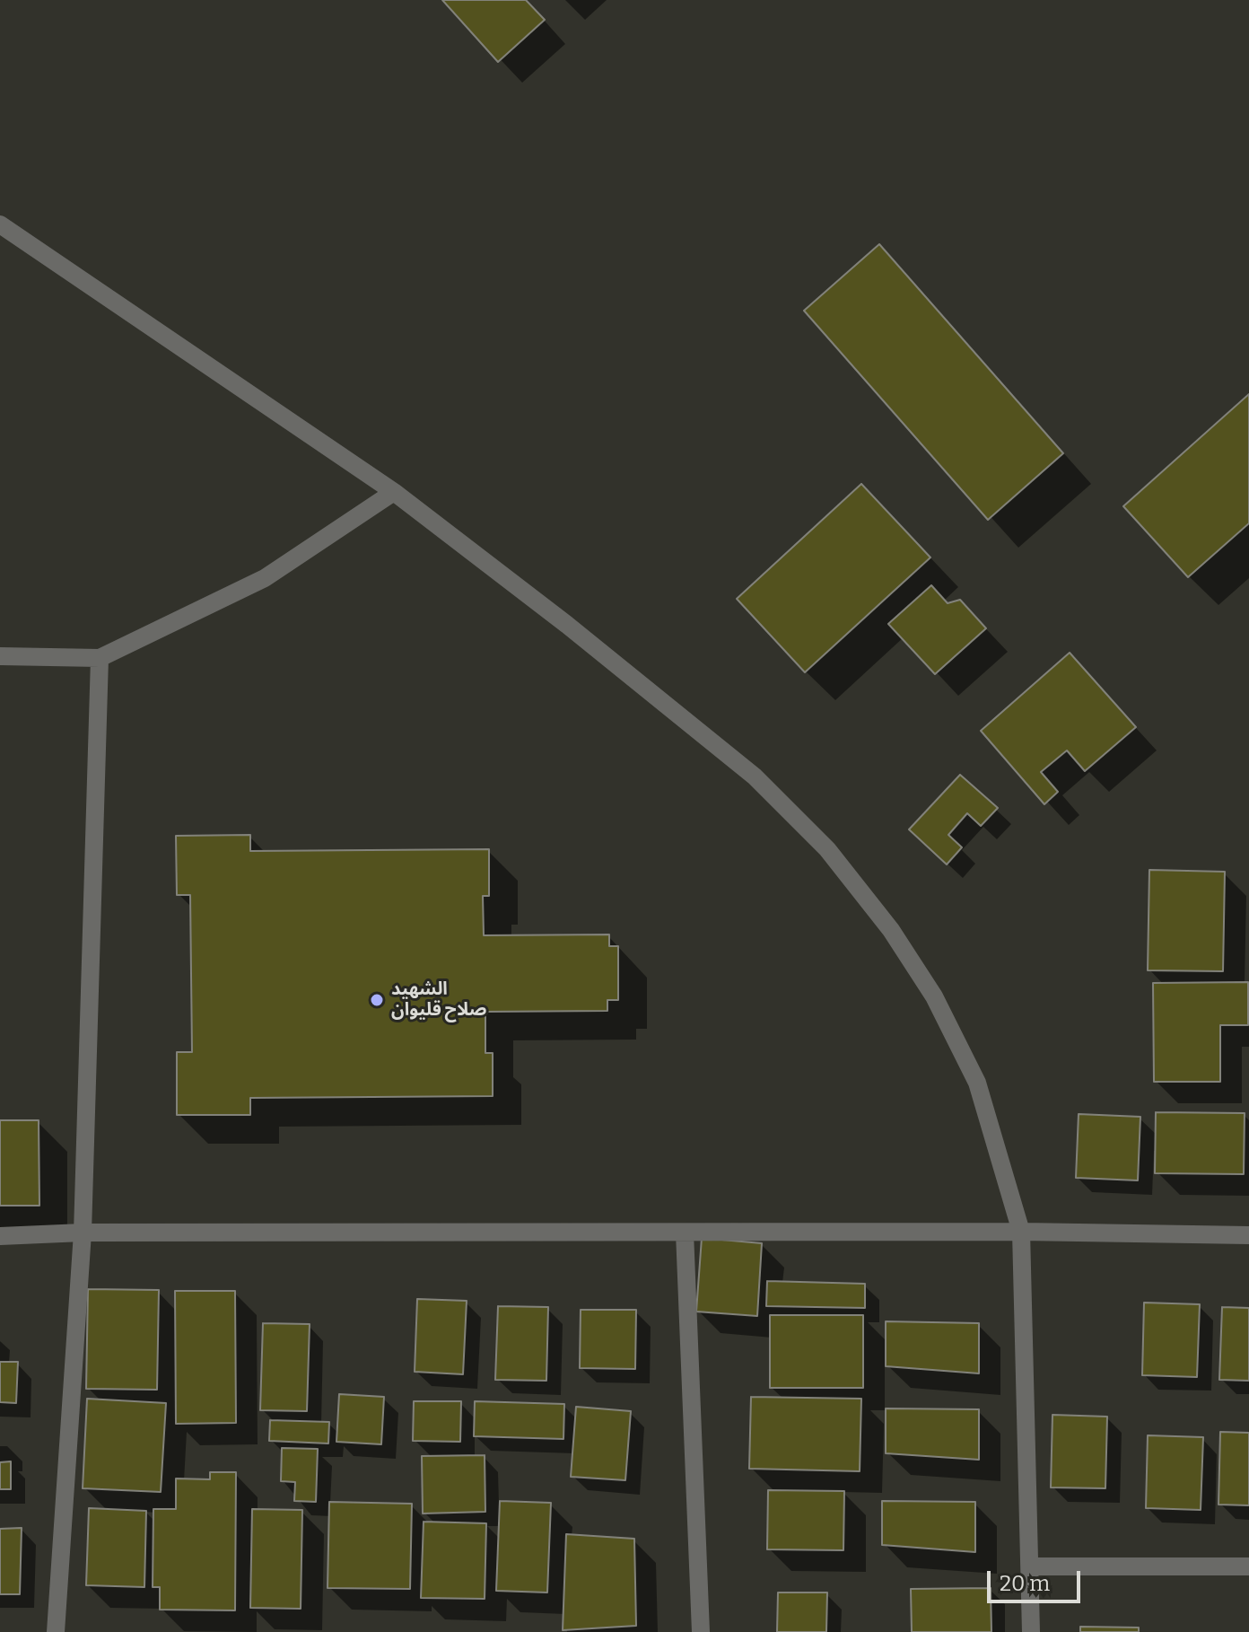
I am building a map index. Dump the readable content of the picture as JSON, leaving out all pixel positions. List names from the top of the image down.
{
  "places": ["الشهيد صلاح قليوان"],
  "scale_bar": "20 m"
}
